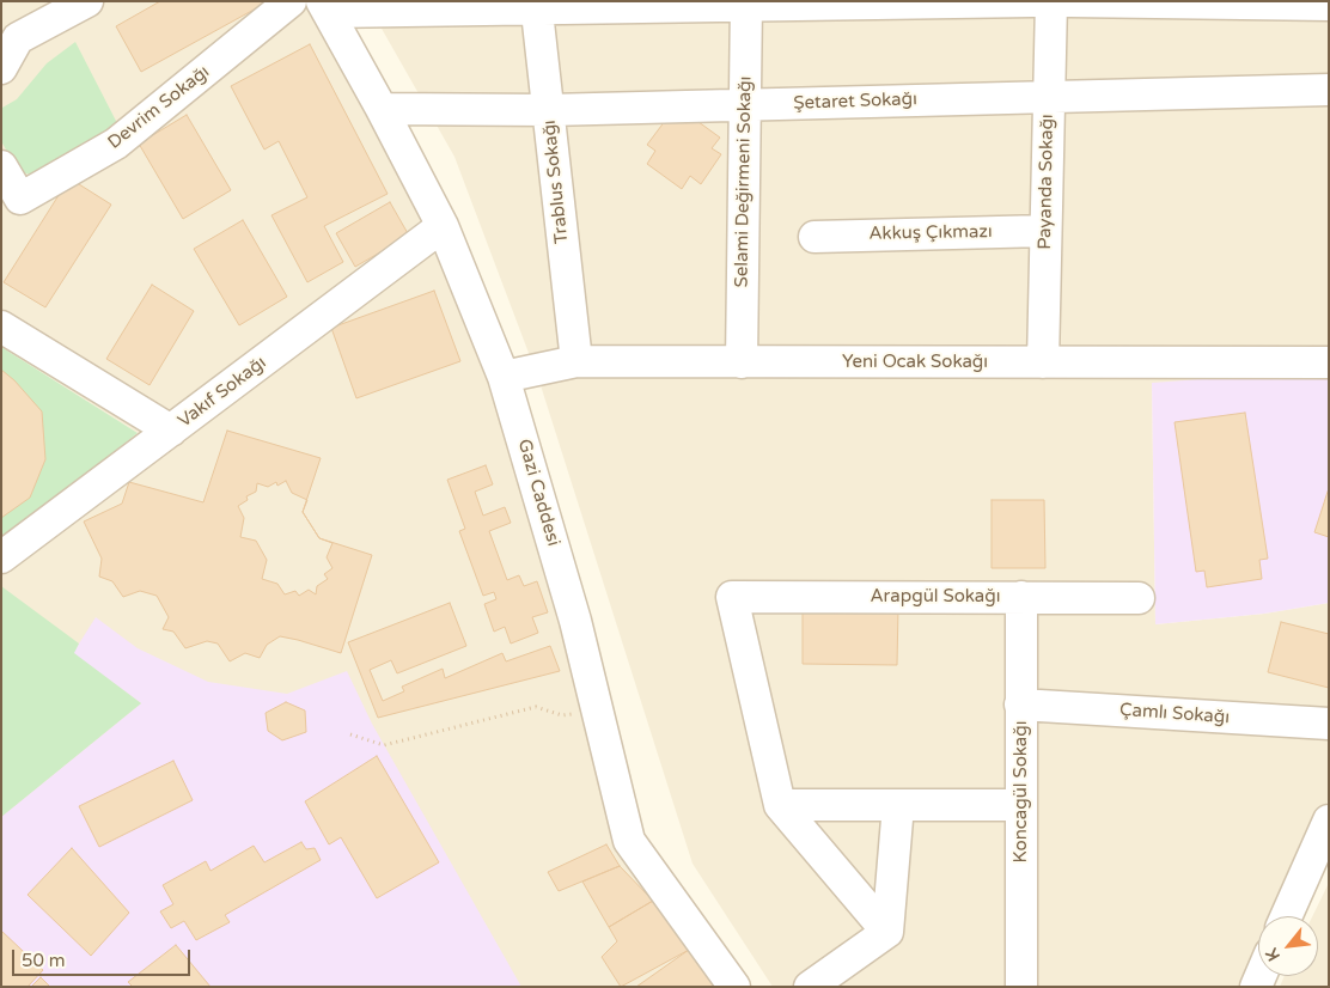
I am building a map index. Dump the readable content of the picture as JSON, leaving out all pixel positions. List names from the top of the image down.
{
  "streets": {
    "street": [
      "Şetaret Sokağı",
      "Devrim Sokağı",
      "Trablus Sokağı",
      "Selami Değirmeni Sokağı",
      "Payanda Sokağı",
      "Akkuş Çıkmazı",
      "Yeni Ocak Sokağı",
      "Vakıf Sokağı",
      "Gazi Caddesi",
      "Arapgül Sokağı",
      "Çamlı Sokağı",
      "Koncagül Sokağı"
    ]
  },
  "crossings": [
    ["Şetaret Sokağı", "Trablus Sokağı"],
    ["Şetaret Sokağı", "Selami Değirmeni Sokağı"],
    ["Şetaret Sokağı", "Payanda Sokağı"],
    ["Şetaret Sokağı", "Gazi Caddesi"],
    ["Trablus Sokağı", "Yeni Ocak Sokağı"],
    ["Selami Değirmeni Sokağı", "Yeni Ocak Sokağı"],
    ["Payanda Sokağı", "Akkuş Çıkmazı"],
    ["Payanda Sokağı", "Yeni Ocak Sokağı"],
    ["Yeni Ocak Sokağı", "Gazi Caddesi"],
    ["Vakıf Sokağı", "Gazi Caddesi"],
    ["Arapgül Sokağı", "Koncagül Sokağı"],
    ["Çamlı Sokağı", "Koncagül Sokağı"]
  ],
  "scale_bar": "50 m",
  "north": "bottom left"
}
